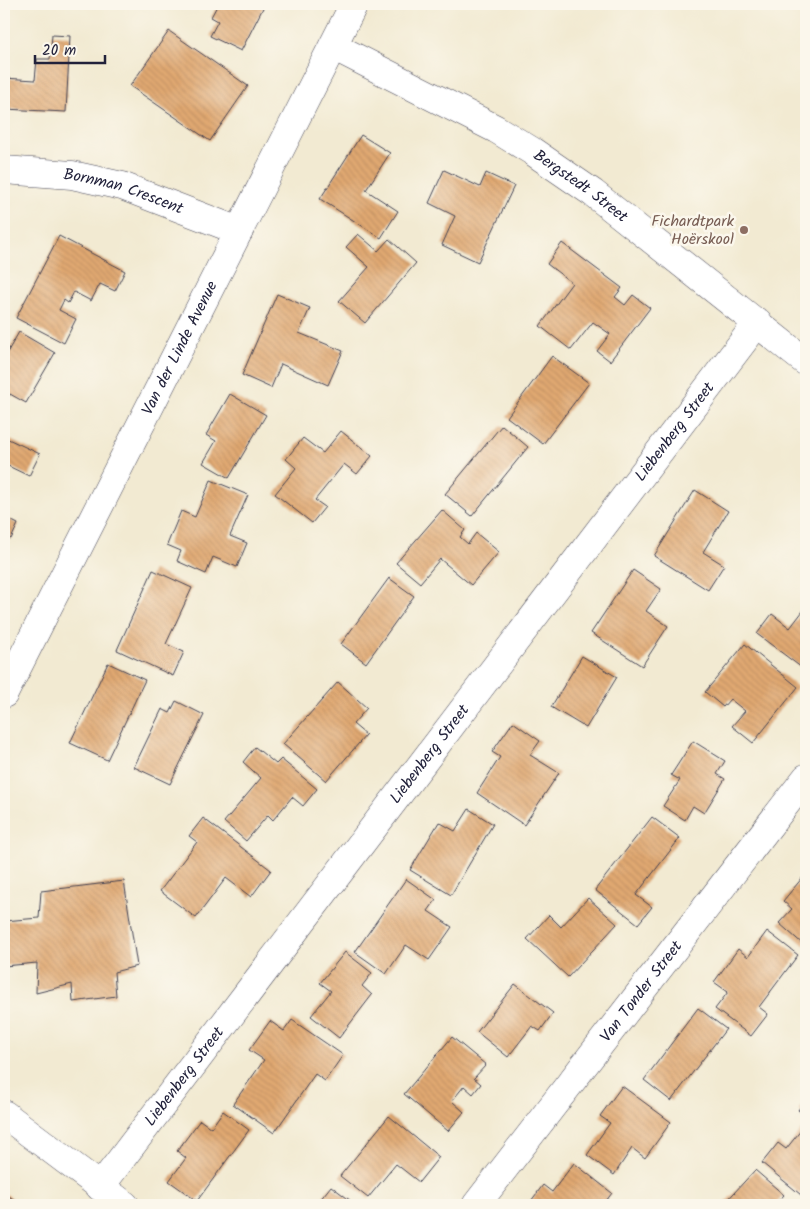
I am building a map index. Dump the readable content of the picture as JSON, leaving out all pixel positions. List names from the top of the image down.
{
  "streets": {
    "street": [
      "Bergstedt Street",
      "Bornman Crescent",
      "Van der Linde Avenue",
      "Liebenberg Street",
      "Van Tonder Street"
    ]
  },
  "crossings": [
    ["Bergstedt Street", "Van der Linde Avenue"],
    ["Bergstedt Street", "Liebenberg Street"],
    ["Bornman Crescent", "Van der Linde Avenue"]
  ],
  "places": ["Fichardtpark Hoërskool"],
  "scale_bar": "20 m"
}
